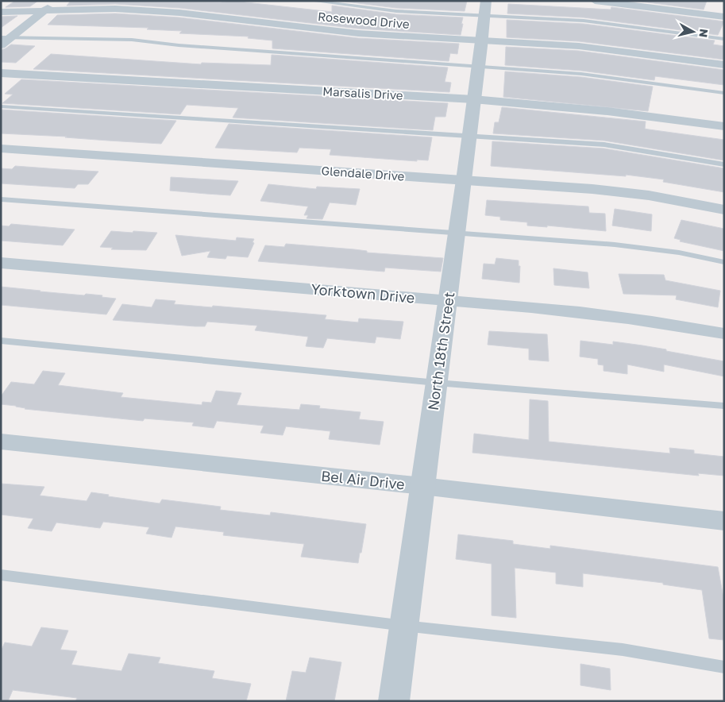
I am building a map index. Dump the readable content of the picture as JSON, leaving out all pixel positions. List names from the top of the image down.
{
  "streets": {
    "street": [
      "Rosewood Drive",
      "Marsalis Drive",
      "Glendale Drive",
      "Yorktown Drive",
      "North 18th Street",
      "Bel Air Drive"
    ]
  },
  "crossings": [
    ["Rosewood Drive", "North 18th Street"],
    ["Marsalis Drive", "North 18th Street"],
    ["Glendale Drive", "North 18th Street"],
    ["Yorktown Drive", "North 18th Street"],
    ["North 18th Street", "Bel Air Drive"]
  ],
  "north": "right"
}
